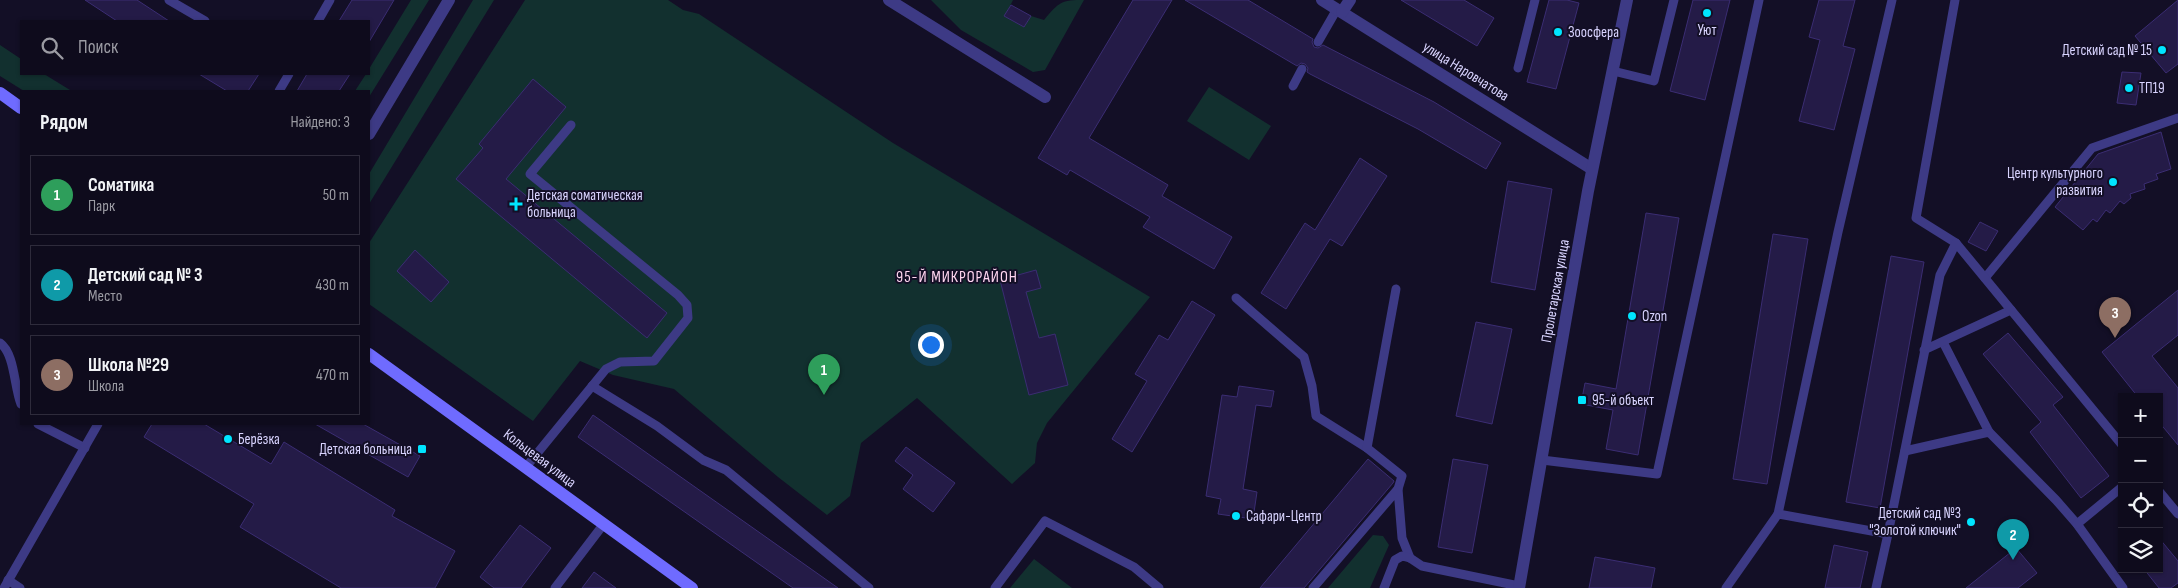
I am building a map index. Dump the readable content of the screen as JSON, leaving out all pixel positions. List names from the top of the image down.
{
  "streets": {
    "main road": ["Кольцевая улица"],
    "street": ["улица Наровчатова", "Пролетарская улица"]
  },
  "crossings": [
    ["улица Наровчатова", "Пролетарская улица"]
  ],
  "districts": ["95-Й МИКРОРАЙОН"],
  "places": {
    "other": [
      "Уют",
      "Зоосфера",
      "Детский сад № 15",
      "ТП19",
      "Центр культурного развития",
      "Ozon",
      "Берёзка",
      "Сафари-Центр",
      "Детский сад №3 \"Золотой ключик\""
    ],
    "health": ["Детская соматическая больница"],
    "transit": ["95-й объект", "Детская больница"]
  },
  "page": {
    "search": "Поиск",
    "heading": ["Рядом", "Найдено: 3"],
    "list": [
      {
        "mark": "1",
        "name": "Соматика",
        "note": "Парк",
        "value": "50 m"
      },
      {
        "mark": "2",
        "name": "Детский сад № 3",
        "note": "Место",
        "value": "430 m"
      },
      {
        "mark": "3",
        "name": "Школа №29",
        "note": "Школа",
        "value": "470 m"
      }
    ],
    "pins": ["3", "1", "2"],
    "map_buttons": ["+", "−"]
  }
}
